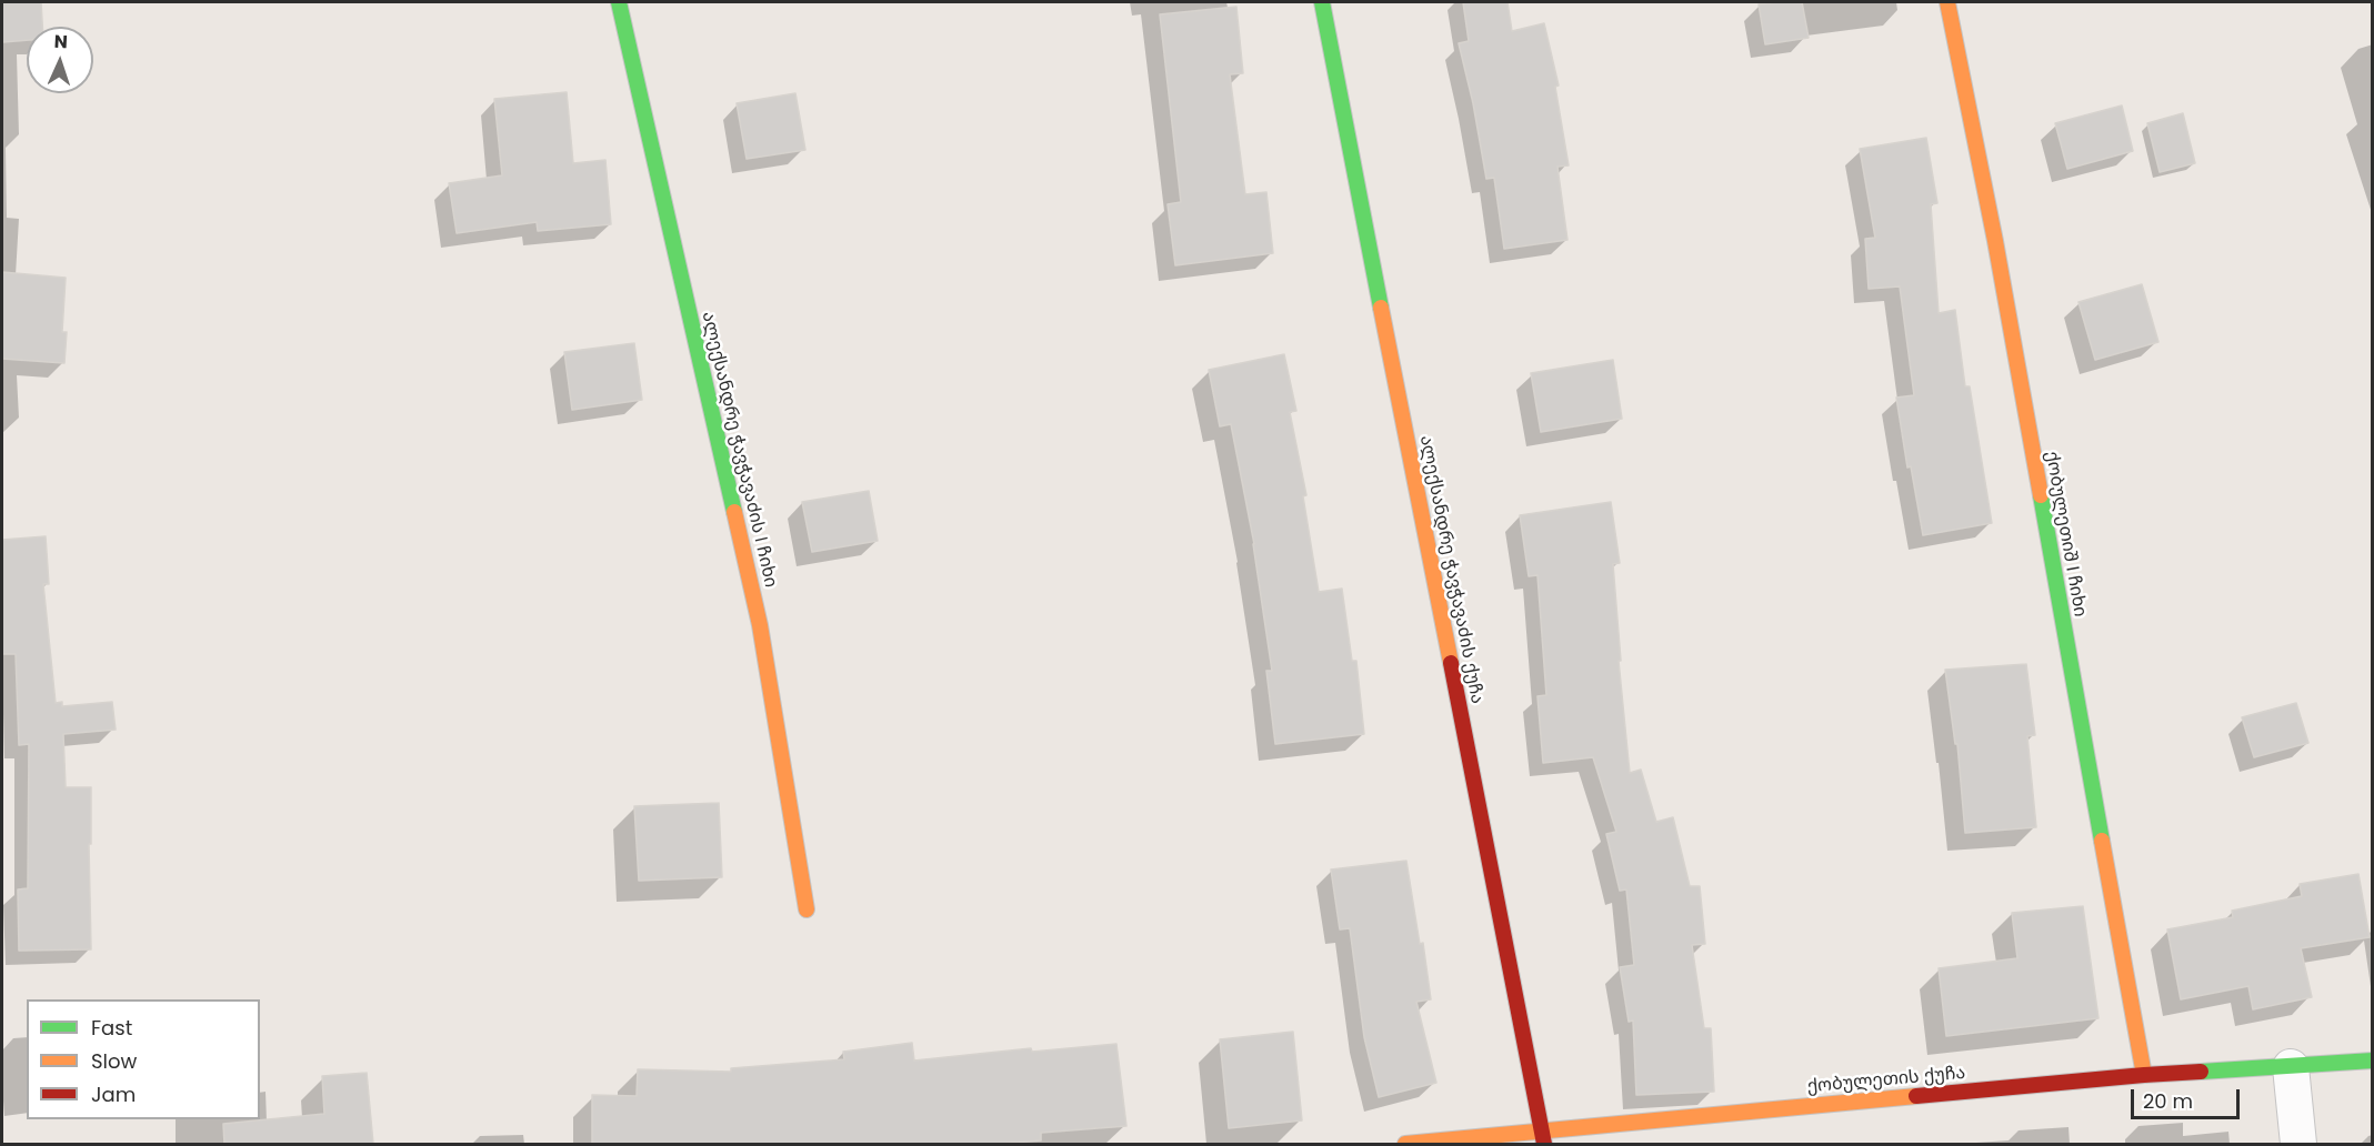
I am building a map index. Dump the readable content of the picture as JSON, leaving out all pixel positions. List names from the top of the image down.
{
  "streets": {
    "street": [
      "ალექსანდრე ჭავჭავაძის I ჩიხი",
      "ქობულეთიშ I ჩიხი",
      "ალექსანდრე ჭავჭავაძის ქუჩა",
      "ქობულეთის ქუჩა"
    ]
  },
  "crossings": [
    ["ქობულეთიშ I ჩიხი", "ქობულეთის ქუჩა"],
    ["ალექსანდრე ჭავჭავაძის ქუჩა", "ქობულეთის ქუჩა"]
  ],
  "legend": ["Fast", "Slow", "Jam"],
  "scale_bar": "20 m",
  "north": "top"
}
